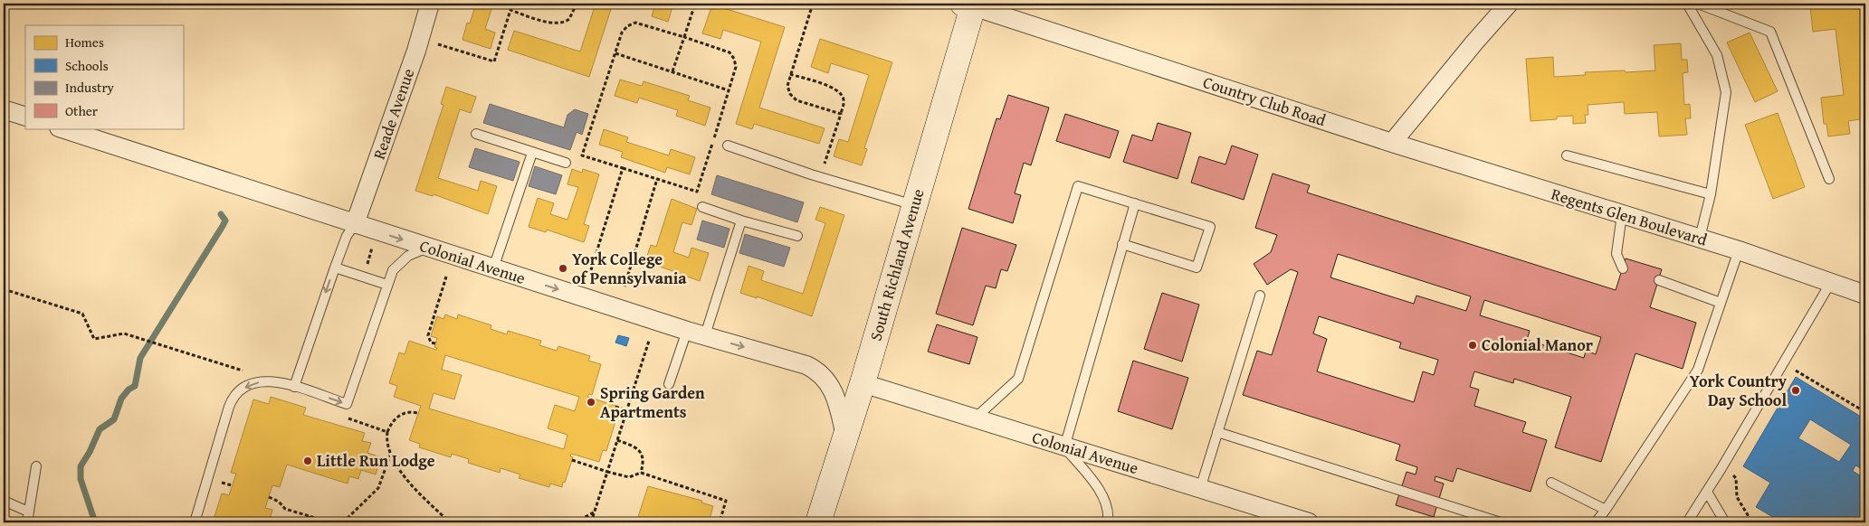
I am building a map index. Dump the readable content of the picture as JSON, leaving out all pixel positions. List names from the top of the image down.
{
  "streets": {
    "main road": ["South Richland Avenue"],
    "street": [
      "Country Club Road",
      "Reade Avenue",
      "Regents Glen Boulevard",
      "Colonial Avenue"
    ]
  },
  "crossings": [
    ["Country Club Road", "Regents Glen Boulevard"],
    ["Country Club Road", "South Richland Avenue"],
    ["Reade Avenue", "Colonial Avenue"],
    ["Colonial Avenue", "South Richland Avenue"]
  ],
  "places": [
    "York College of Pennsylvania",
    "Colonial Manor",
    "York Country Day School",
    "Spring Garden Apartments",
    "Little Run Lodge"
  ],
  "legend": [
    "Homes",
    "Schools",
    "Industry",
    "Other"
  ]
}
